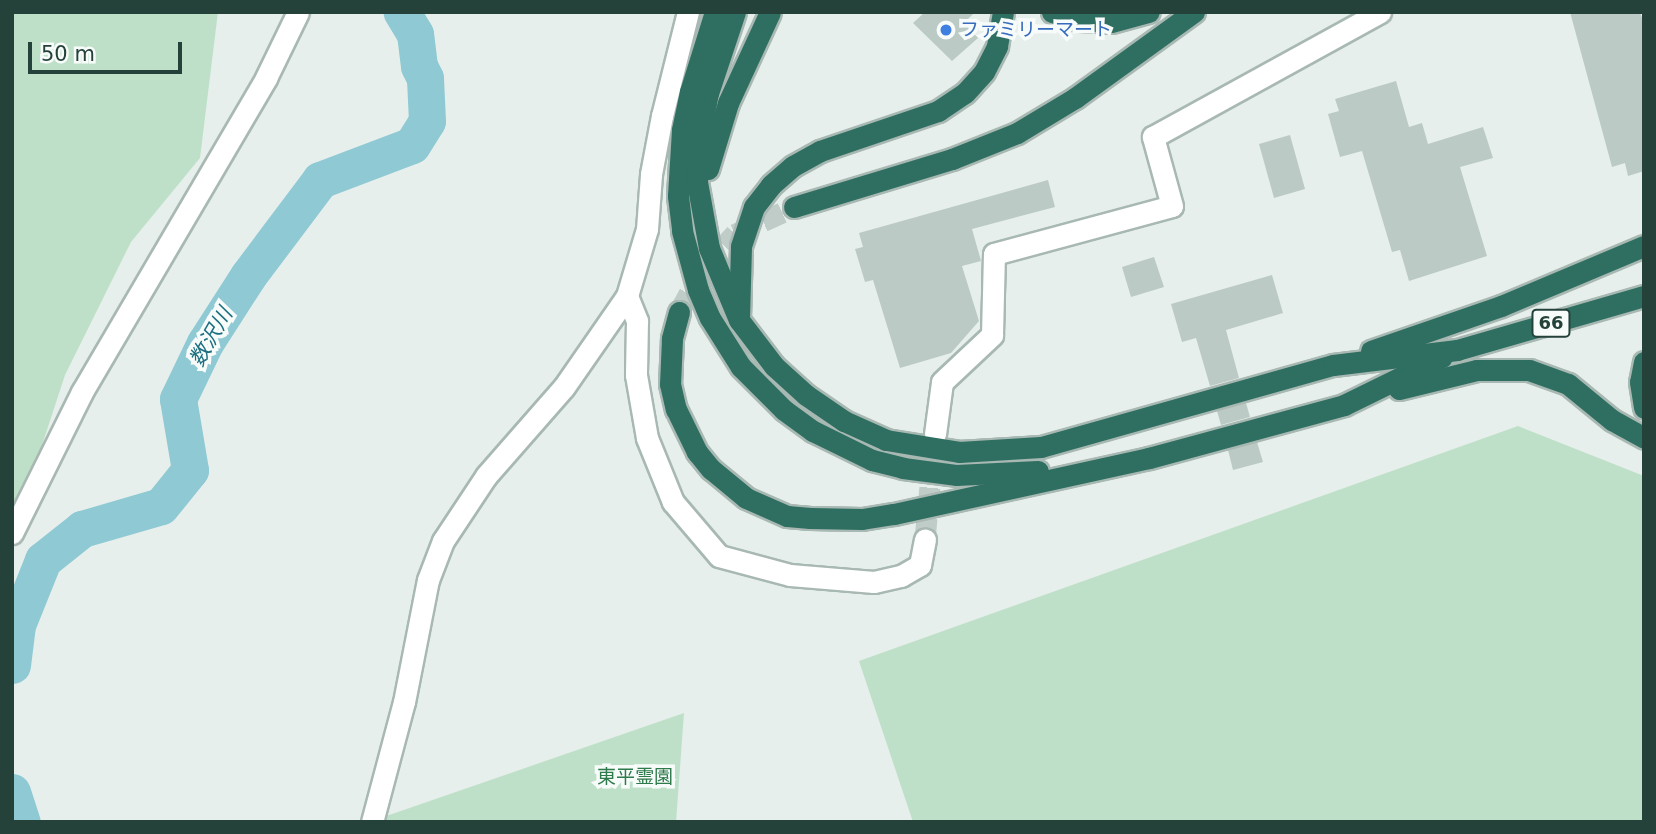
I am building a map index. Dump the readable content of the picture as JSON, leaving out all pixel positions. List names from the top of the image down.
{
  "streets": {
    "highway": ["66"]
  },
  "water": ["数沢川"],
  "parks": ["東平霊園"],
  "places": ["ファミリーマート"],
  "scale_bar": "50 m"
}
